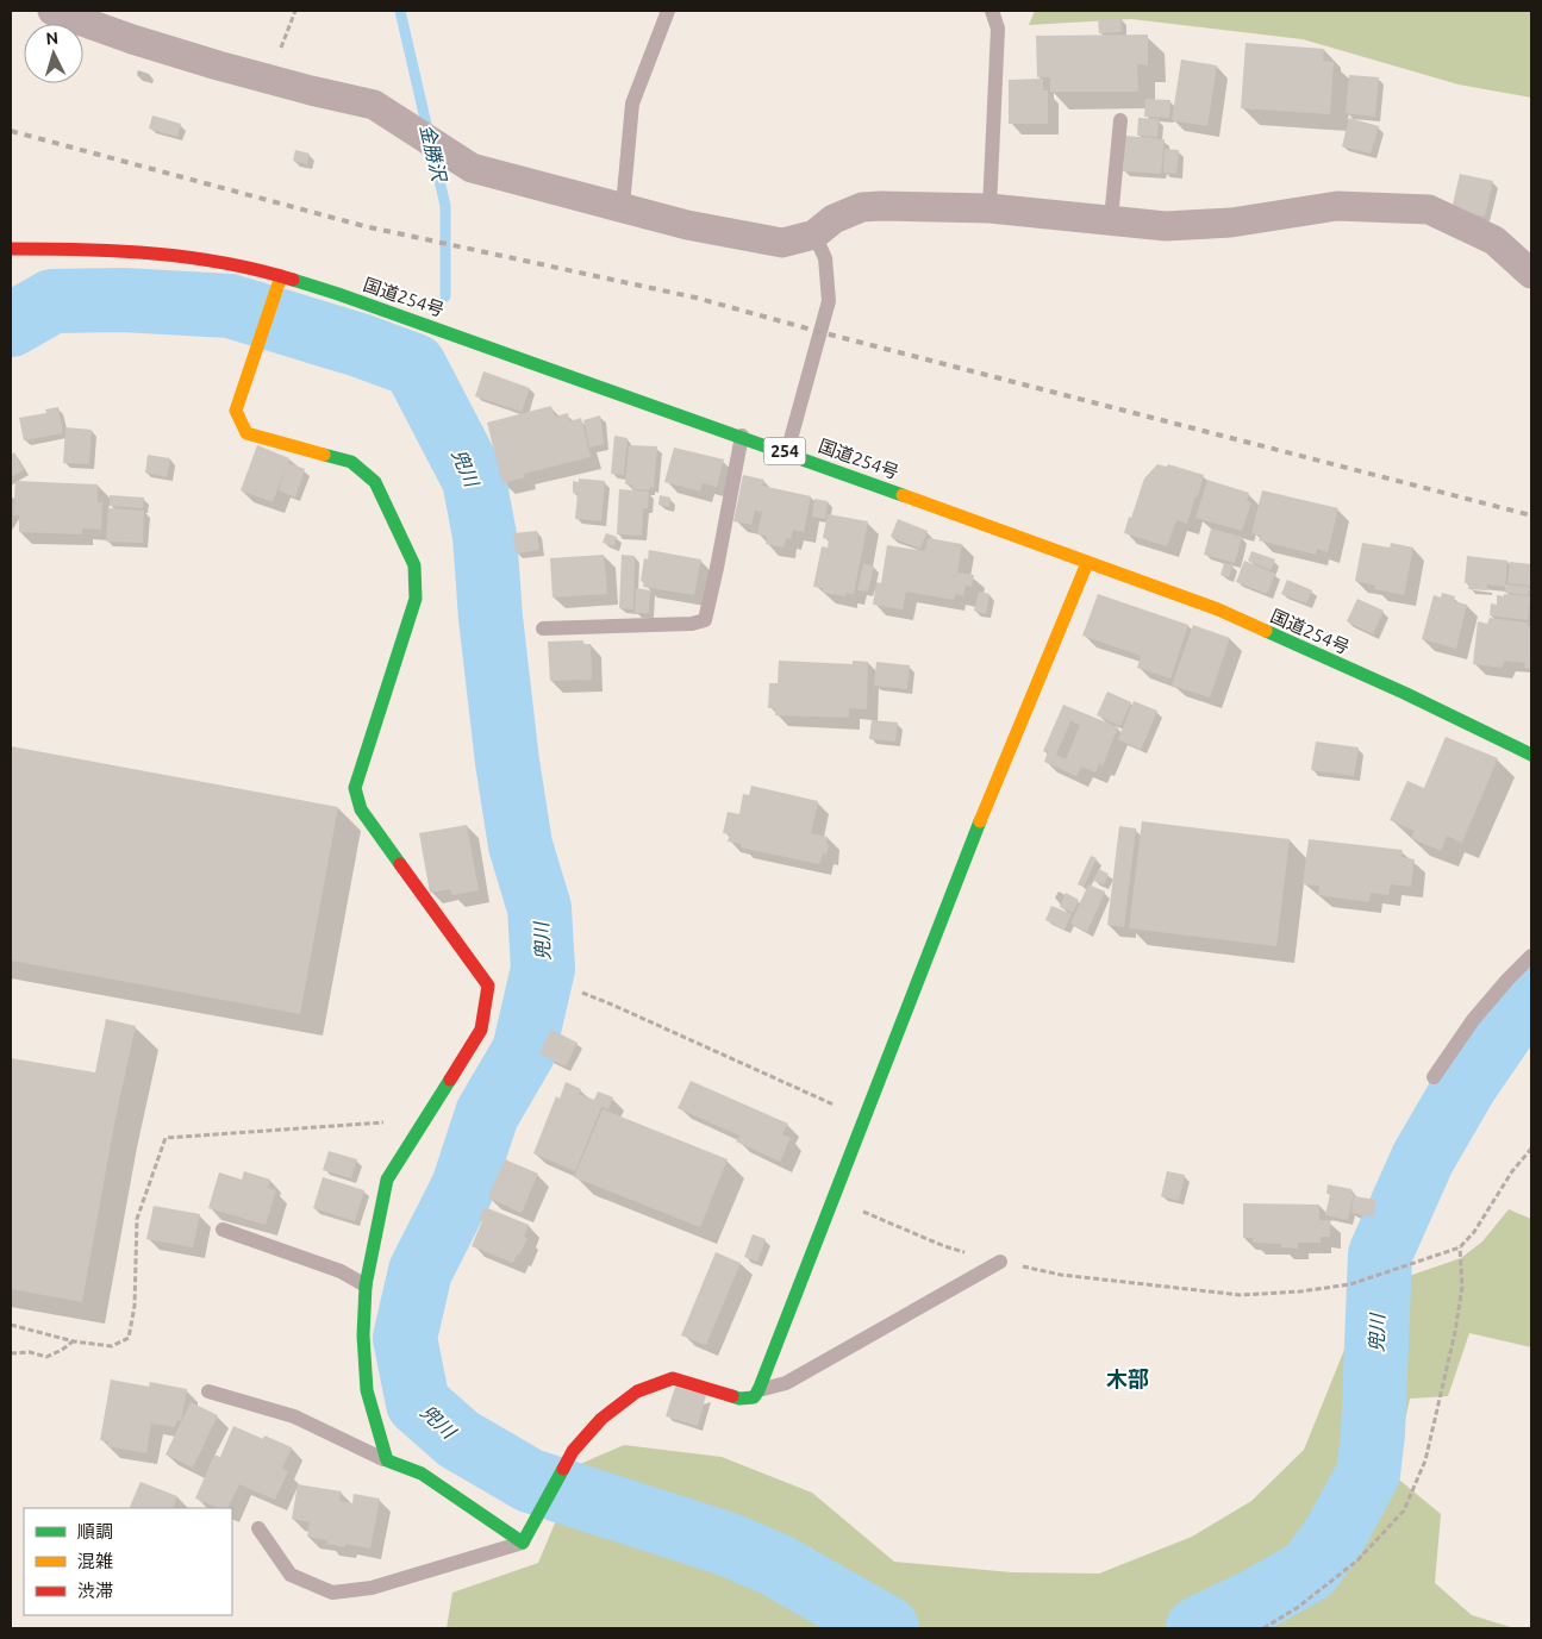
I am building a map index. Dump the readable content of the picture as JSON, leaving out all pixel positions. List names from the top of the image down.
{
  "streets": {
    "main road": ["国道254号", "254"]
  },
  "districts": ["木部"],
  "water": ["金勝沢", "兜川"],
  "legend": ["順調", "混雑", "渋滞"],
  "north": "top"
}
